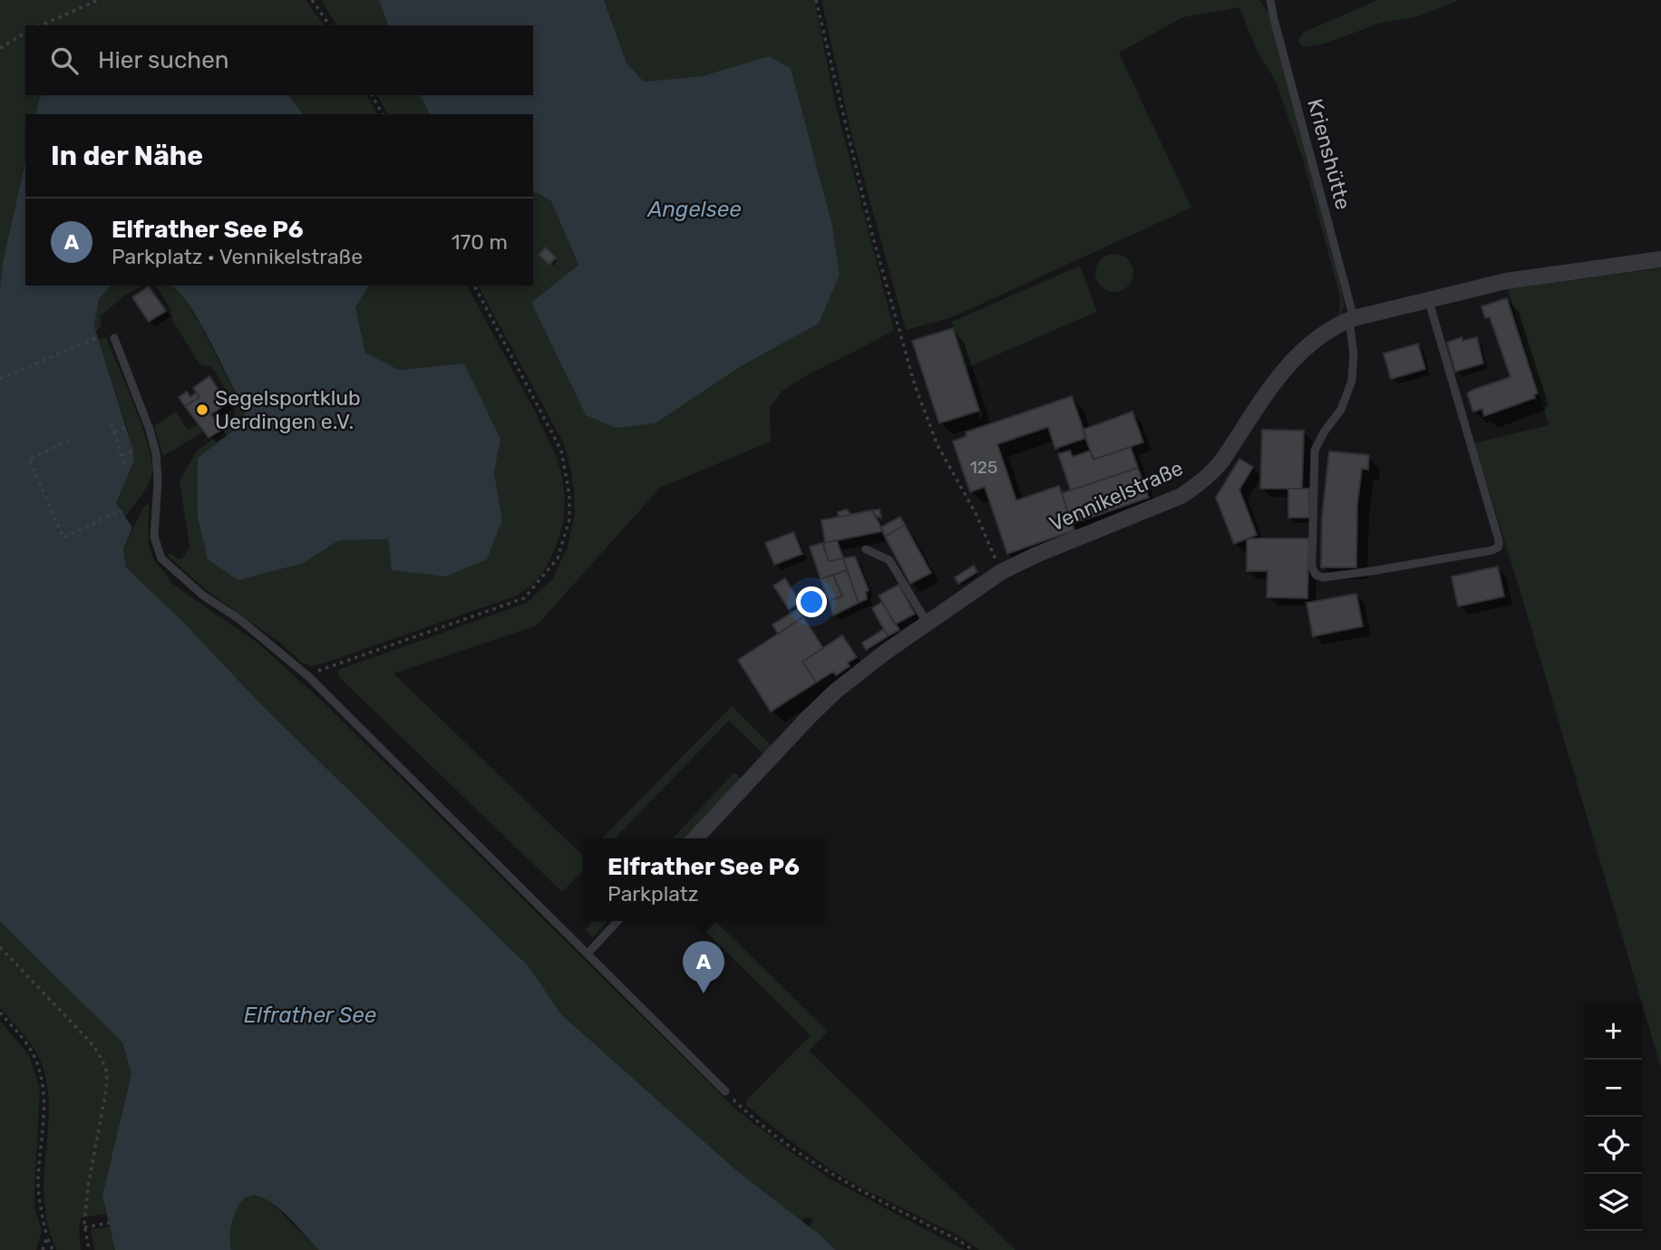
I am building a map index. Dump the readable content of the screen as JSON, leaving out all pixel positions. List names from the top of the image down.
{
  "streets": {
    "street": ["Vennikelstraße"],
    "lane": ["Krienshütte"]
  },
  "crossings": [
    ["Krienshütte", "Vennikelstraße"]
  ],
  "water": ["Angelsee", "Elfrather See"],
  "places": ["Segelsportklub Uerdingen e.V."],
  "house_numbers": ["125"],
  "page": {
    "search": "Hier suchen",
    "heading": "In der Nähe",
    "list": [
      {
        "mark": "A",
        "name": "Elfrather See P6",
        "note": "Parkplatz · Vennikelstraße",
        "value": "170 m"
      }
    ],
    "popup": ["Elfrather See P6", "Parkplatz"],
    "pins": "A",
    "map_buttons": ["+", "−"]
  }
}
